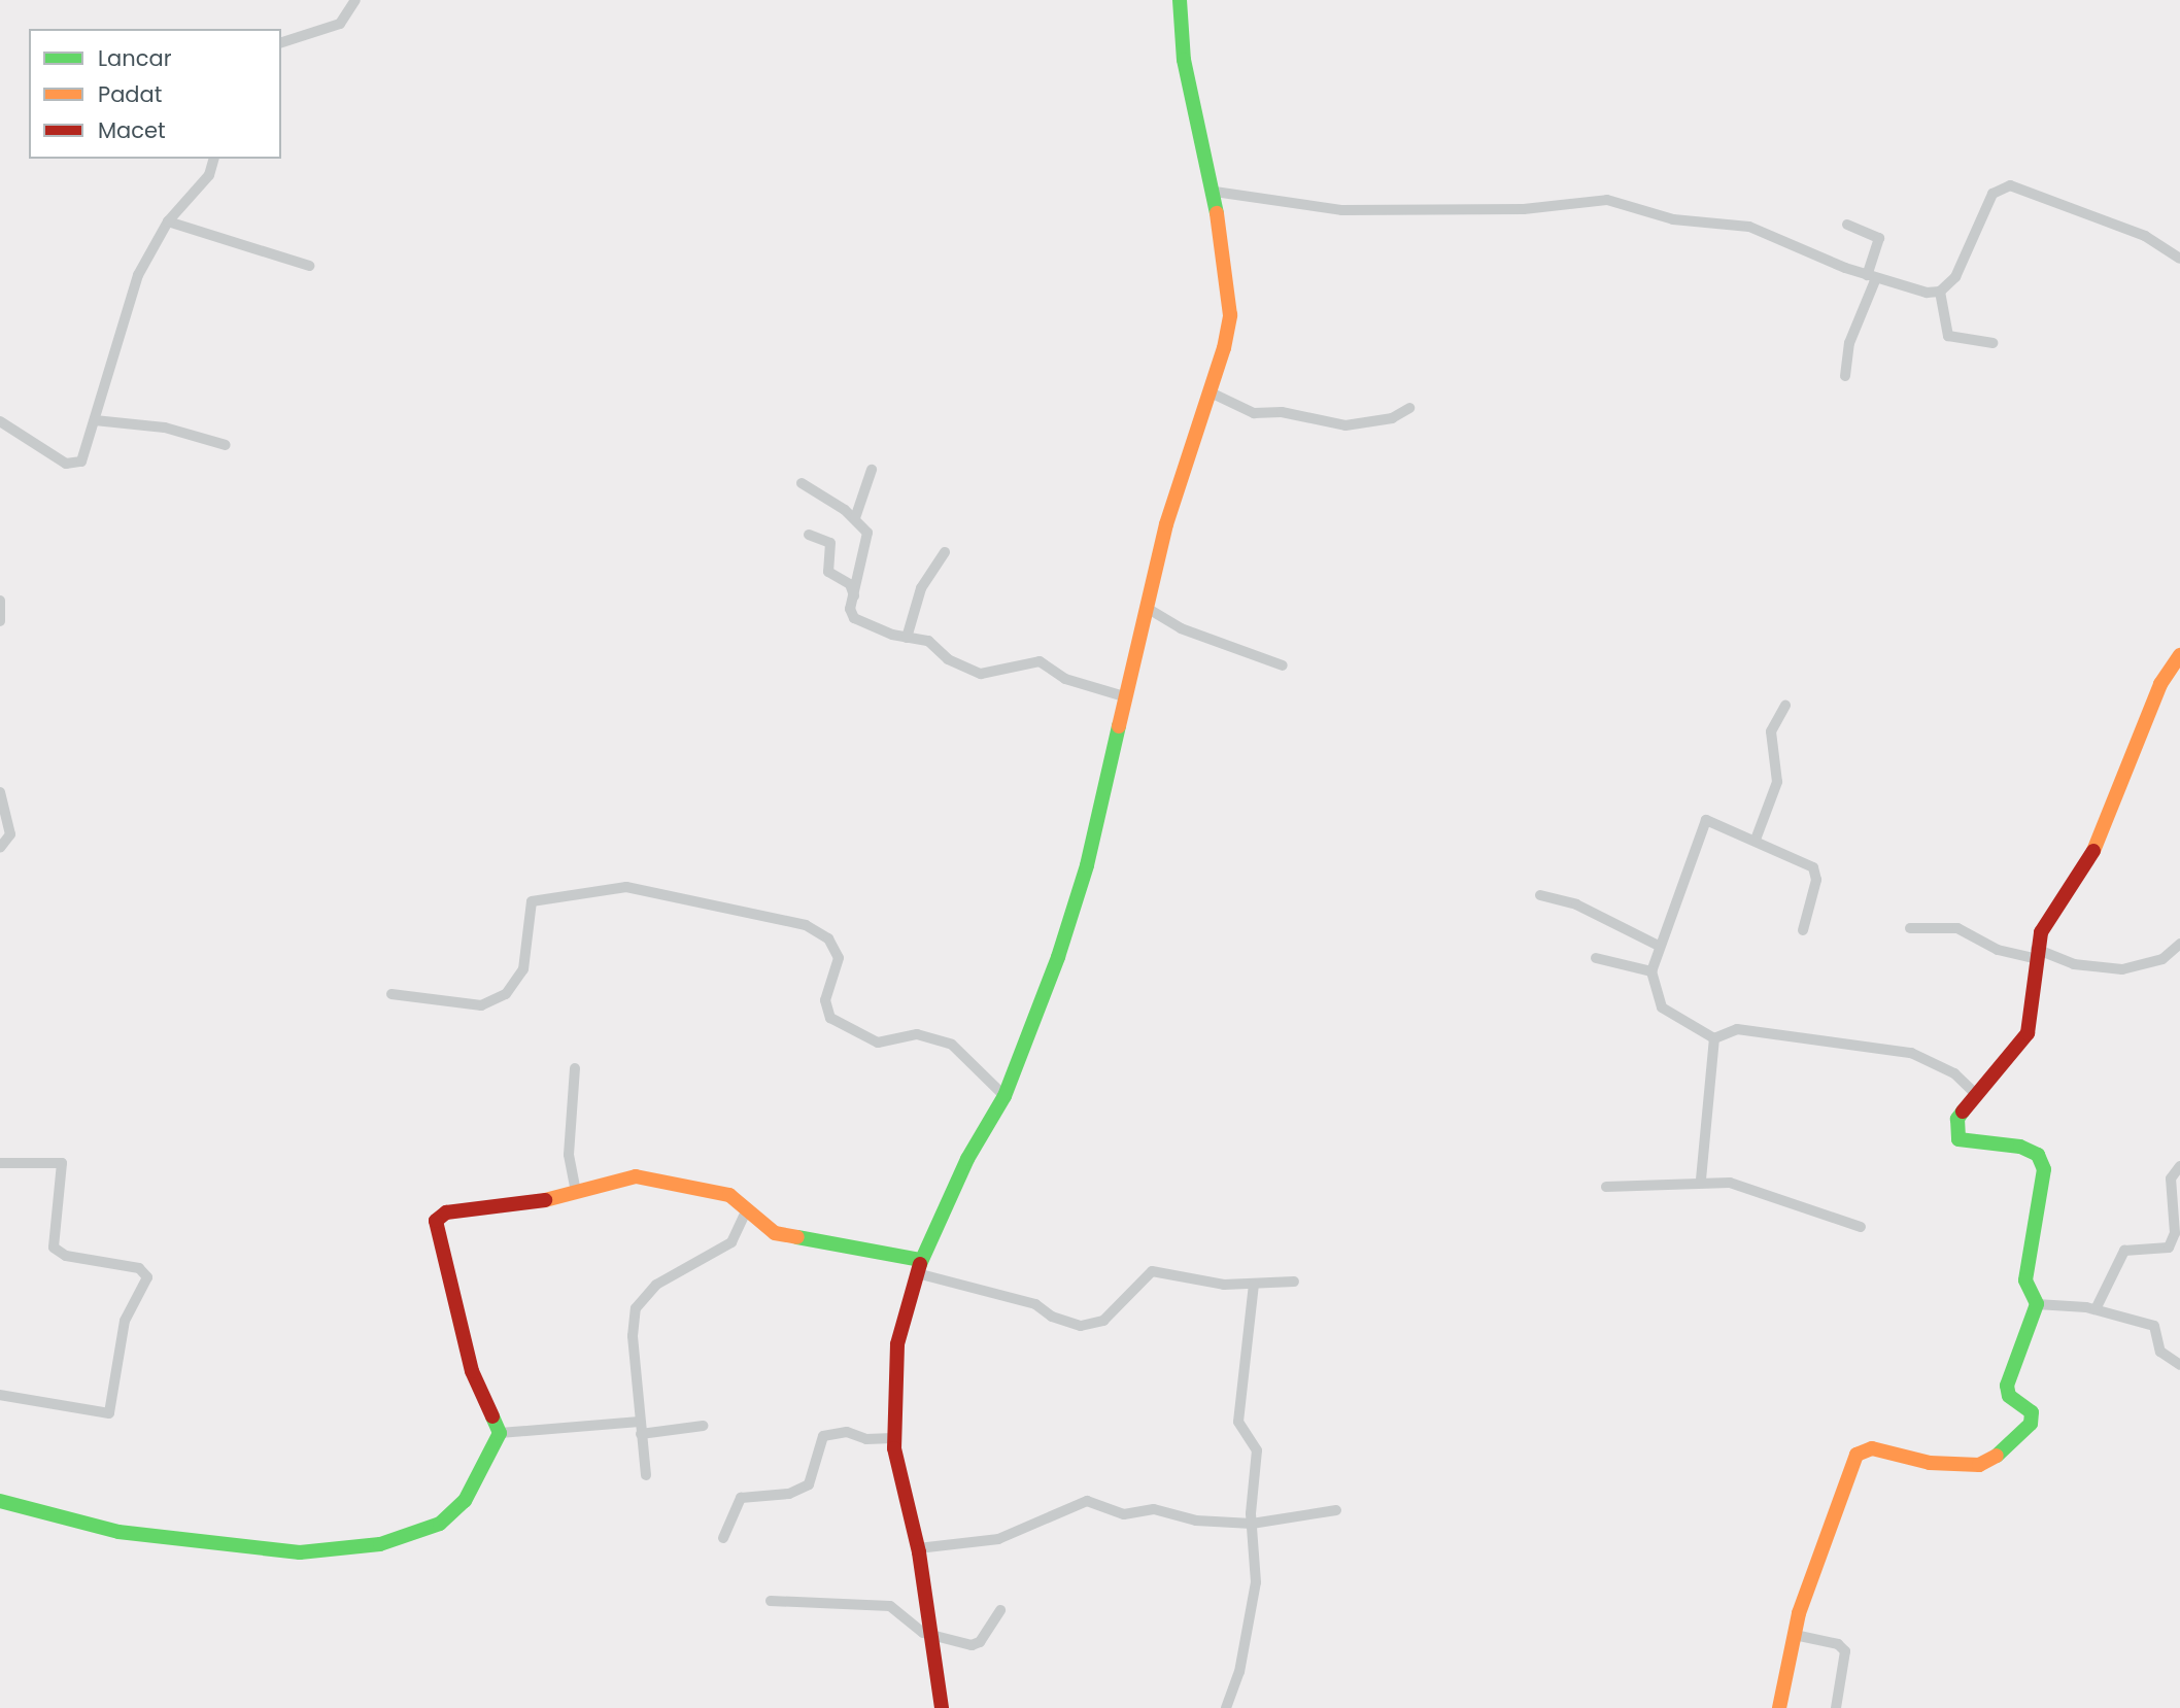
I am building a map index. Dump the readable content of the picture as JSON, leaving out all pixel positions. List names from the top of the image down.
{
  "legend": ["Lancar", "Padat", "Macet"]
}
